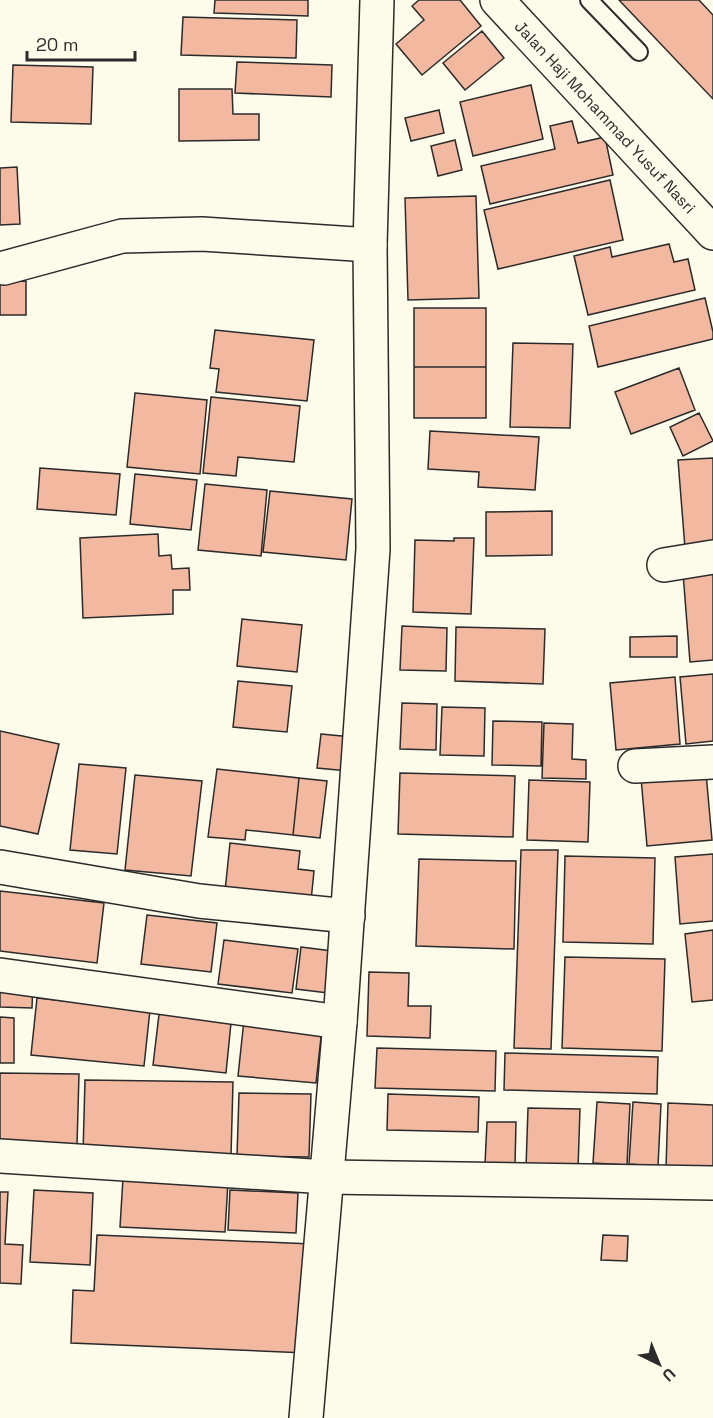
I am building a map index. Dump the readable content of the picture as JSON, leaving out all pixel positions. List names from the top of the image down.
{
  "streets": {
    "street": ["Jalan Haji Mohammad Yusuf Nasri"]
  },
  "scale_bar": "20 m",
  "north": "bottom right"
}
